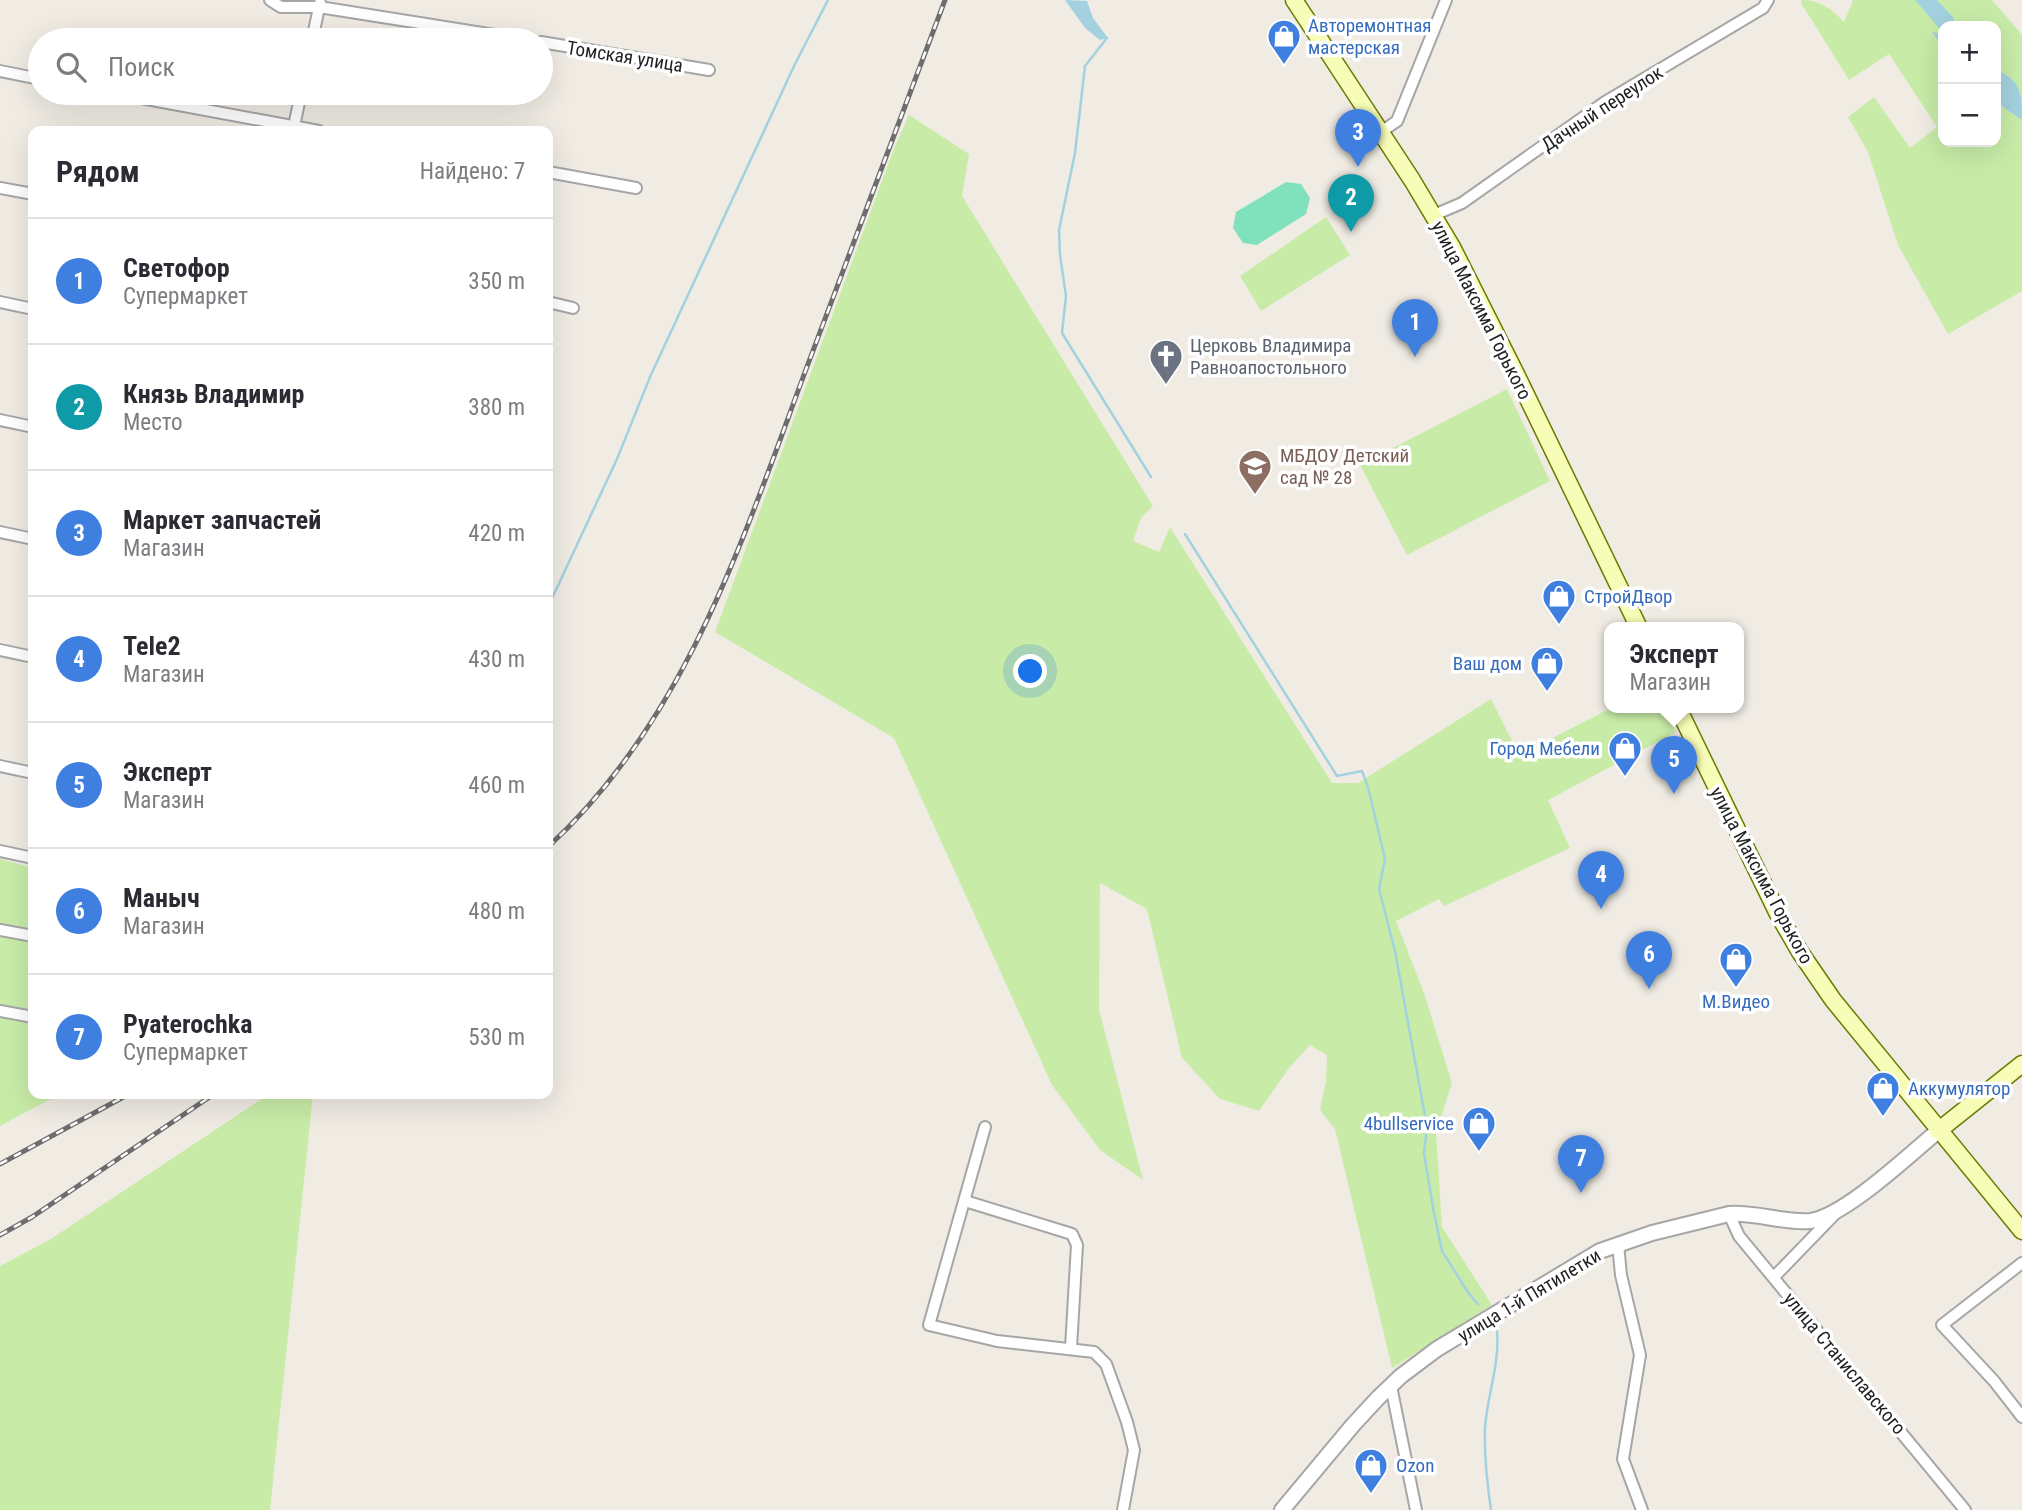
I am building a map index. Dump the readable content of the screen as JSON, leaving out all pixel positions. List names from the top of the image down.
{
  "streets": {
    "main road": ["улица Максима Горького", "улица 1-й Пятилетки"],
    "street": ["Томская улица", "Дачный переулок", "улица Станиславского"]
  },
  "crossings": [
    ["Дачный переулок", "улица Максима Горького"],
    ["улица Максима Горького", "улица 1-й Пятилетки"],
    ["улица 1-й Пятилетки", "улица Станиславского"]
  ],
  "places": {
    "shop": [
      "Авторемонтная мастерская",
      "СтройДвор",
      "Ваш дом",
      "Город Мебели",
      "М.Видео",
      "Аккумулятор",
      "4bullservice",
      "Ozon"
    ],
    "church": ["Церковь Владимира Равноапостольного"],
    "school or university": ["МБДОУ Детский сад № 28"]
  },
  "page": {
    "map_buttons": ["+", "−"],
    "search": "Поиск",
    "pins": [
      "3",
      "2",
      "1",
      "5",
      "4",
      "6",
      "7"
    ],
    "heading": ["Рядом", "Найдено: 7"],
    "list": [
      {
        "mark": "1",
        "name": "Светофор",
        "note": "Супермаркет",
        "value": "350 m"
      },
      {
        "mark": "2",
        "name": "Князь Владимир",
        "note": "Место",
        "value": "380 m"
      },
      {
        "mark": "3",
        "name": "Маркет запчастей",
        "note": "Магазин",
        "value": "420 m"
      },
      {
        "mark": "4",
        "name": "Tele2",
        "note": "Магазин",
        "value": "430 m"
      },
      {
        "mark": "5",
        "name": "Эксперт",
        "note": "Магазин",
        "value": "460 m"
      },
      {
        "mark": "6",
        "name": "Маныч",
        "note": "Магазин",
        "value": "480 m"
      },
      {
        "mark": "7",
        "name": "Pyaterochka",
        "note": "Супермаркет",
        "value": "530 m"
      }
    ],
    "popup": ["Эксперт", "Магазин"]
  }
}
